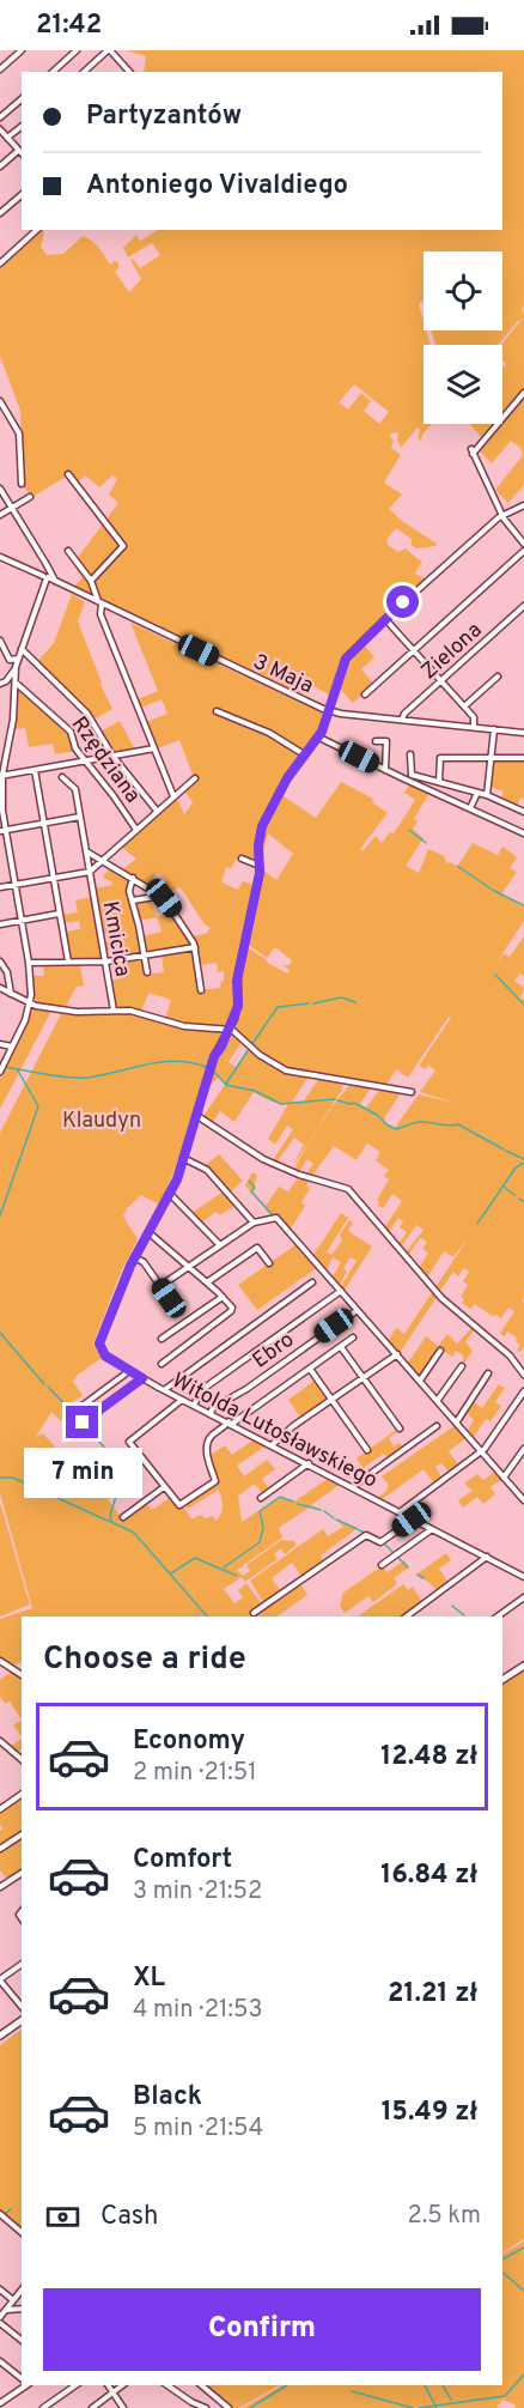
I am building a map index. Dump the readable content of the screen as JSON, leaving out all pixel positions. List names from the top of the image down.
{
  "streets": {
    "street": [
      "Zielona",
      "3 Maja",
      "Rzędziana",
      "Kmicica",
      "Ebro",
      "Witolda Lutosławskiego"
    ]
  },
  "crossings": [
    ["Zielona", "3 Maja"],
    ["Ebro", "Witolda Lutosławskiego"]
  ],
  "parks": ["Klaudyn"],
  "page": {
    "status": "21:42",
    "banner": ["Partyzantów", "Antoniego Vivaldiego"],
    "bubble": "7 min",
    "heading": "Choose a ride",
    "list": [
      {
        "name": "Economy",
        "note": "2 min · 21:51",
        "value": "12.48 zł"
      },
      {
        "name": "Comfort",
        "note": "3 min · 21:52",
        "value": "16.84 zł"
      },
      {
        "name": "XL",
        "note": "4 min · 21:53",
        "value": "21.21 zł"
      },
      {
        "name": "Black",
        "note": "5 min · 21:54",
        "value": "15.49 zł"
      }
    ],
    "pay": ["Cash", "2.5 km"],
    "buttons": "Confirm"
  }
}
